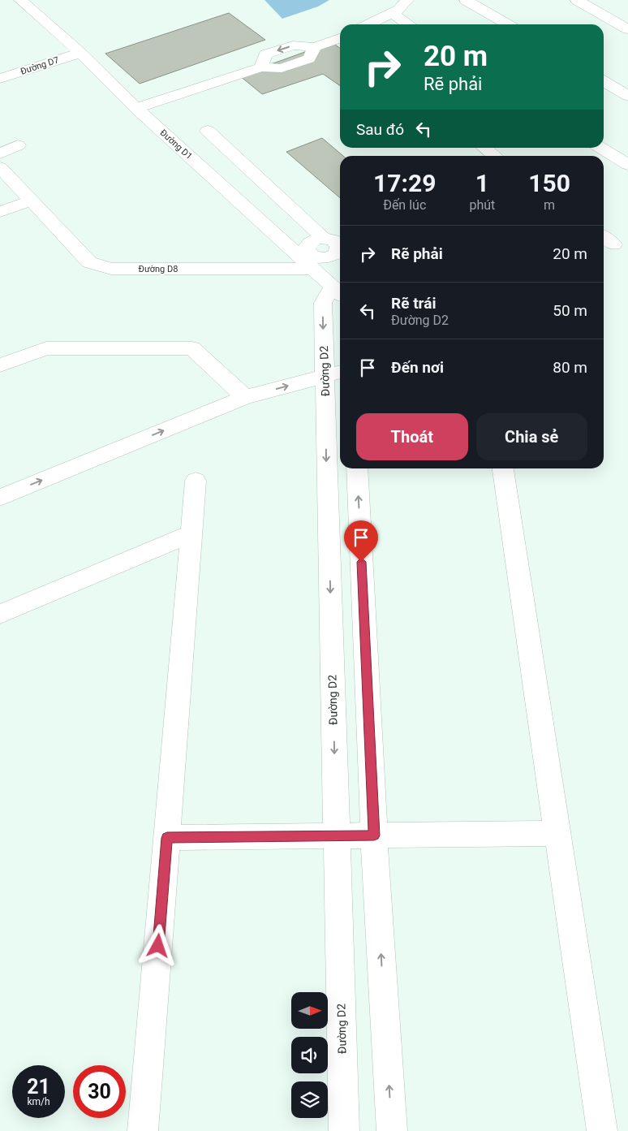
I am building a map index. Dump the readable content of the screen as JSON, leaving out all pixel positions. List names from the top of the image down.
{
  "streets": {
    "street": [
      "Đường D7",
      "Đường D1",
      "Đường D8",
      "Đường D2"
    ]
  },
  "crossings": [
    ["Đường D7", "Đường D1"],
    ["Đường D1", "Đường D8"],
    ["Đường D1", "Đường D2"]
  ],
  "north": "right",
  "page": {
    "turn": ["20 m", "Rẽ phải"],
    "then": "Sau đó",
    "eta": [
      "17:29",
      "Đến lúc",
      "1",
      "phút",
      "150",
      "m"
    ],
    "list": [
      {
        "name": "Rẽ phải",
        "value": "20 m"
      },
      {
        "name": "Rẽ trái",
        "note": "Đường D2",
        "value": "50 m"
      },
      {
        "name": "Đến nơi",
        "value": "80 m"
      }
    ],
    "buttons": ["Thoát", "Chia sẻ"],
    "speed": "21 km/h",
    "limit": "30"
  }
}
